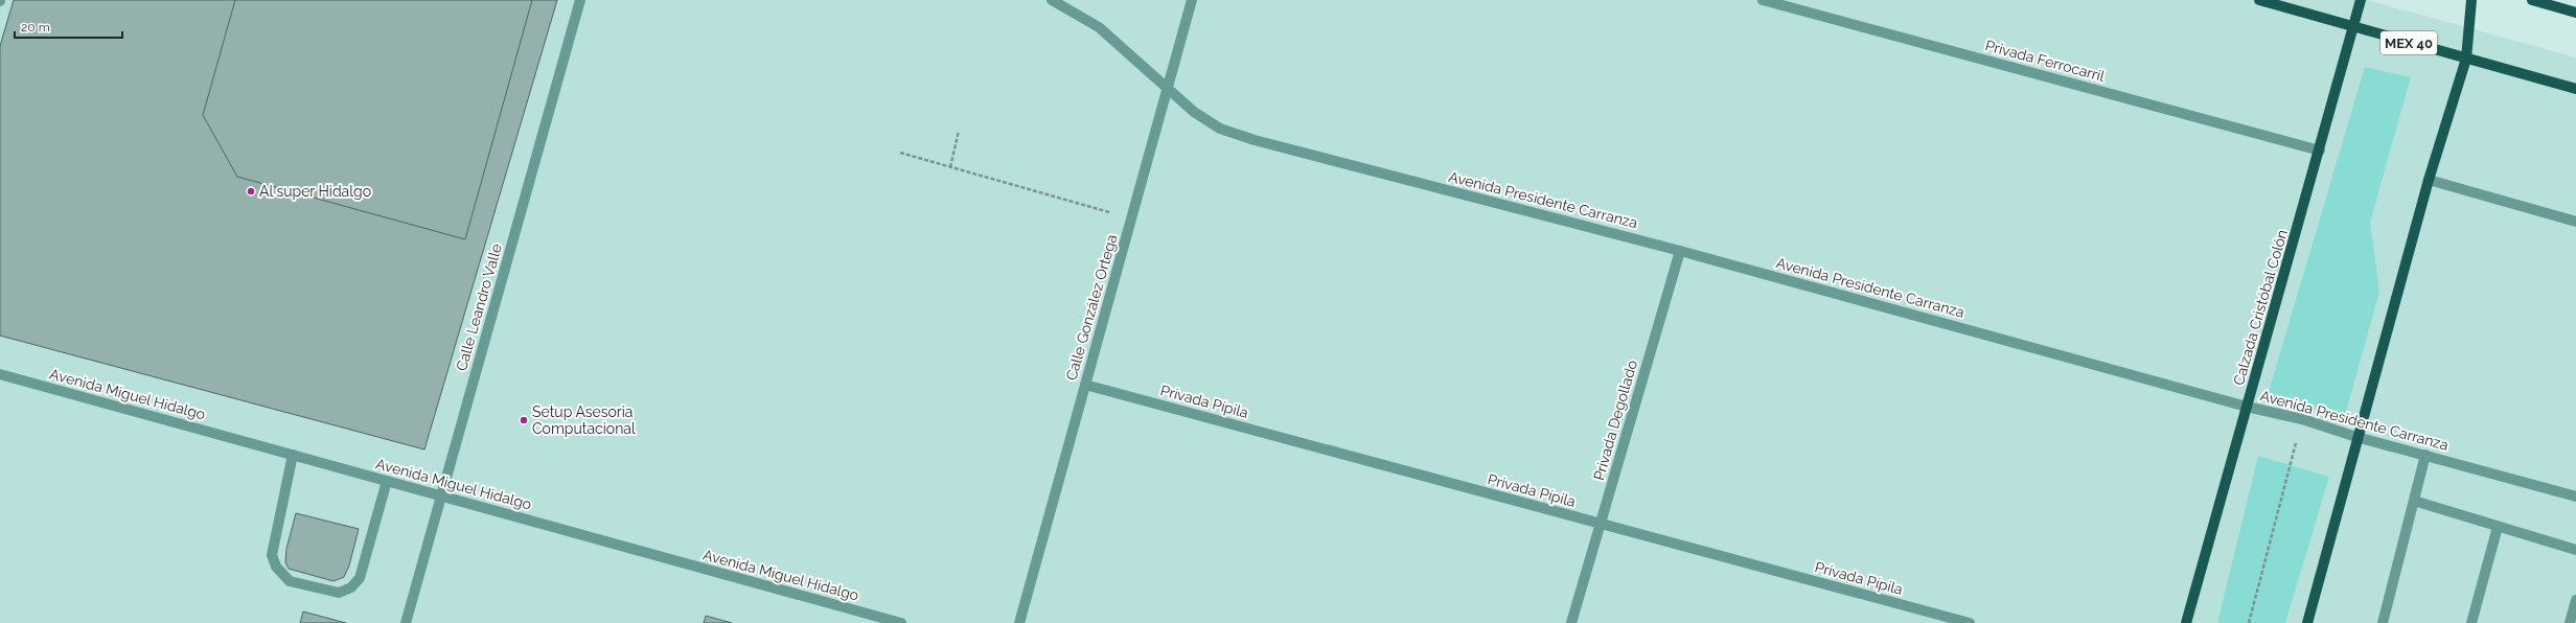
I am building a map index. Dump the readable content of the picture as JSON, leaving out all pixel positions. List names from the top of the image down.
{
  "streets": {
    "main road": ["MEX 40", "Calzada Cristóbal Colón"],
    "street": [
      "Privada Ferrocarril",
      "Avenida Presidente Carranza",
      "Calle Leandro Valle",
      "Calle González Ortega",
      "Avenida Miguel Hidalgo",
      "Privada Pípila",
      "Privada Degollado"
    ]
  },
  "crossings": [
    ["MEX 40", "Calzada Cristóbal Colón"],
    ["Privada Ferrocarril", "Calzada Cristóbal Colón"],
    ["Avenida Presidente Carranza", "Calle González Ortega"],
    ["Avenida Presidente Carranza", "Calzada Cristóbal Colón"],
    ["Avenida Presidente Carranza", "Privada Degollado"],
    ["Calle Leandro Valle", "Avenida Miguel Hidalgo"],
    ["Calle González Ortega", "Privada Pípila"],
    ["Privada Pípila", "Privada Degollado"]
  ],
  "places": ["Al super Hidalgo", "Setup Asesoria Computacional"],
  "scale_bar": "20 m"
}
